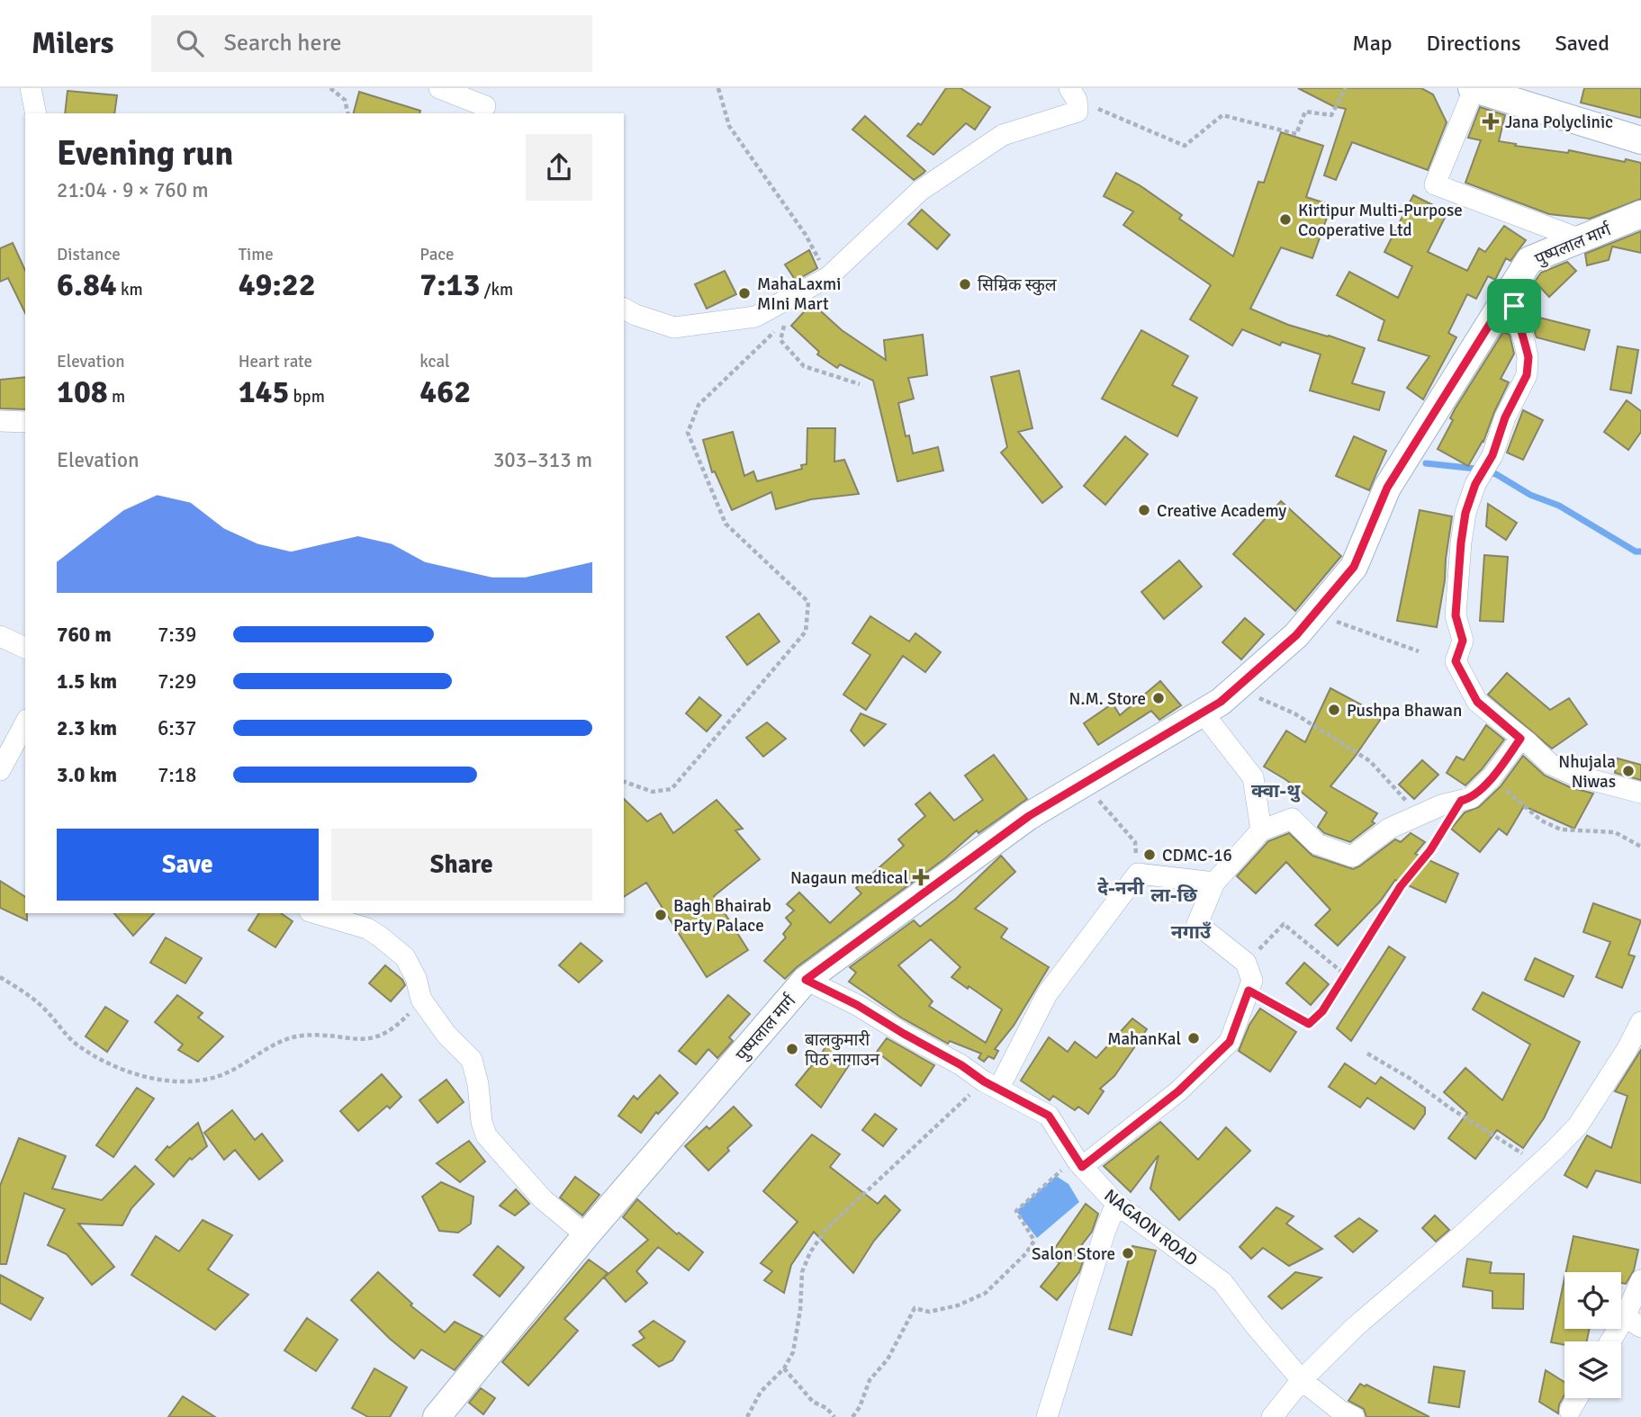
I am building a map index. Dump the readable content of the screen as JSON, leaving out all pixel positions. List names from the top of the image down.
{
  "streets": {
    "street": ["पुष्पलाल मार्ग", "NAGAON ROAD"]
  },
  "crossings": [
    ["पुष्पलाल मार्ग", "NAGAON ROAD"]
  ],
  "districts": [
    "क्वा-थु",
    "दे-ननी",
    "ला-छि",
    "नगाउँ"
  ],
  "places": {
    "health": ["Jana Polyclinic", "Nagaun medical"],
    "other": [
      "Kirtipur Multi-Purpose Cooperative Ltd",
      "सिम्रिक स्कुल",
      "MahaLaxmi MIni Mart",
      "Creative Academy",
      "N.M. Store",
      "Pushpa Bhawan",
      "Nhujala Niwas",
      "CDMC-16",
      "Bagh Bhairab Party Palace",
      "MahanKal",
      "बालकुमारी पिठ नागाउन",
      "Salon Store"
    ]
  },
  "page": {
    "header": "Milers",
    "search": "Search here",
    "nav": ["Map", "Directions", "Saved"],
    "heading": ["Evening run", "21:04 · 9 × 760 m"],
    "stats": [
      ["Distance", "6.84 km"],
      ["Time", "49:22"],
      ["Pace", "7:13 /km"],
      ["Elevation", "108 m"],
      ["Heart rate", "145 bpm"],
      ["kcal", "462"]
    ],
    "chart": ["Elevation", "303–313 m"],
    "list": [
      {
        "name": "760 m",
        "note": "7:39"
      },
      {
        "name": "1.5 km",
        "note": "7:29"
      },
      {
        "name": "2.3 km",
        "note": "6:37"
      },
      {
        "name": "3.0 km",
        "note": "7:18"
      }
    ],
    "buttons": ["Save", "Share"]
  }
}
